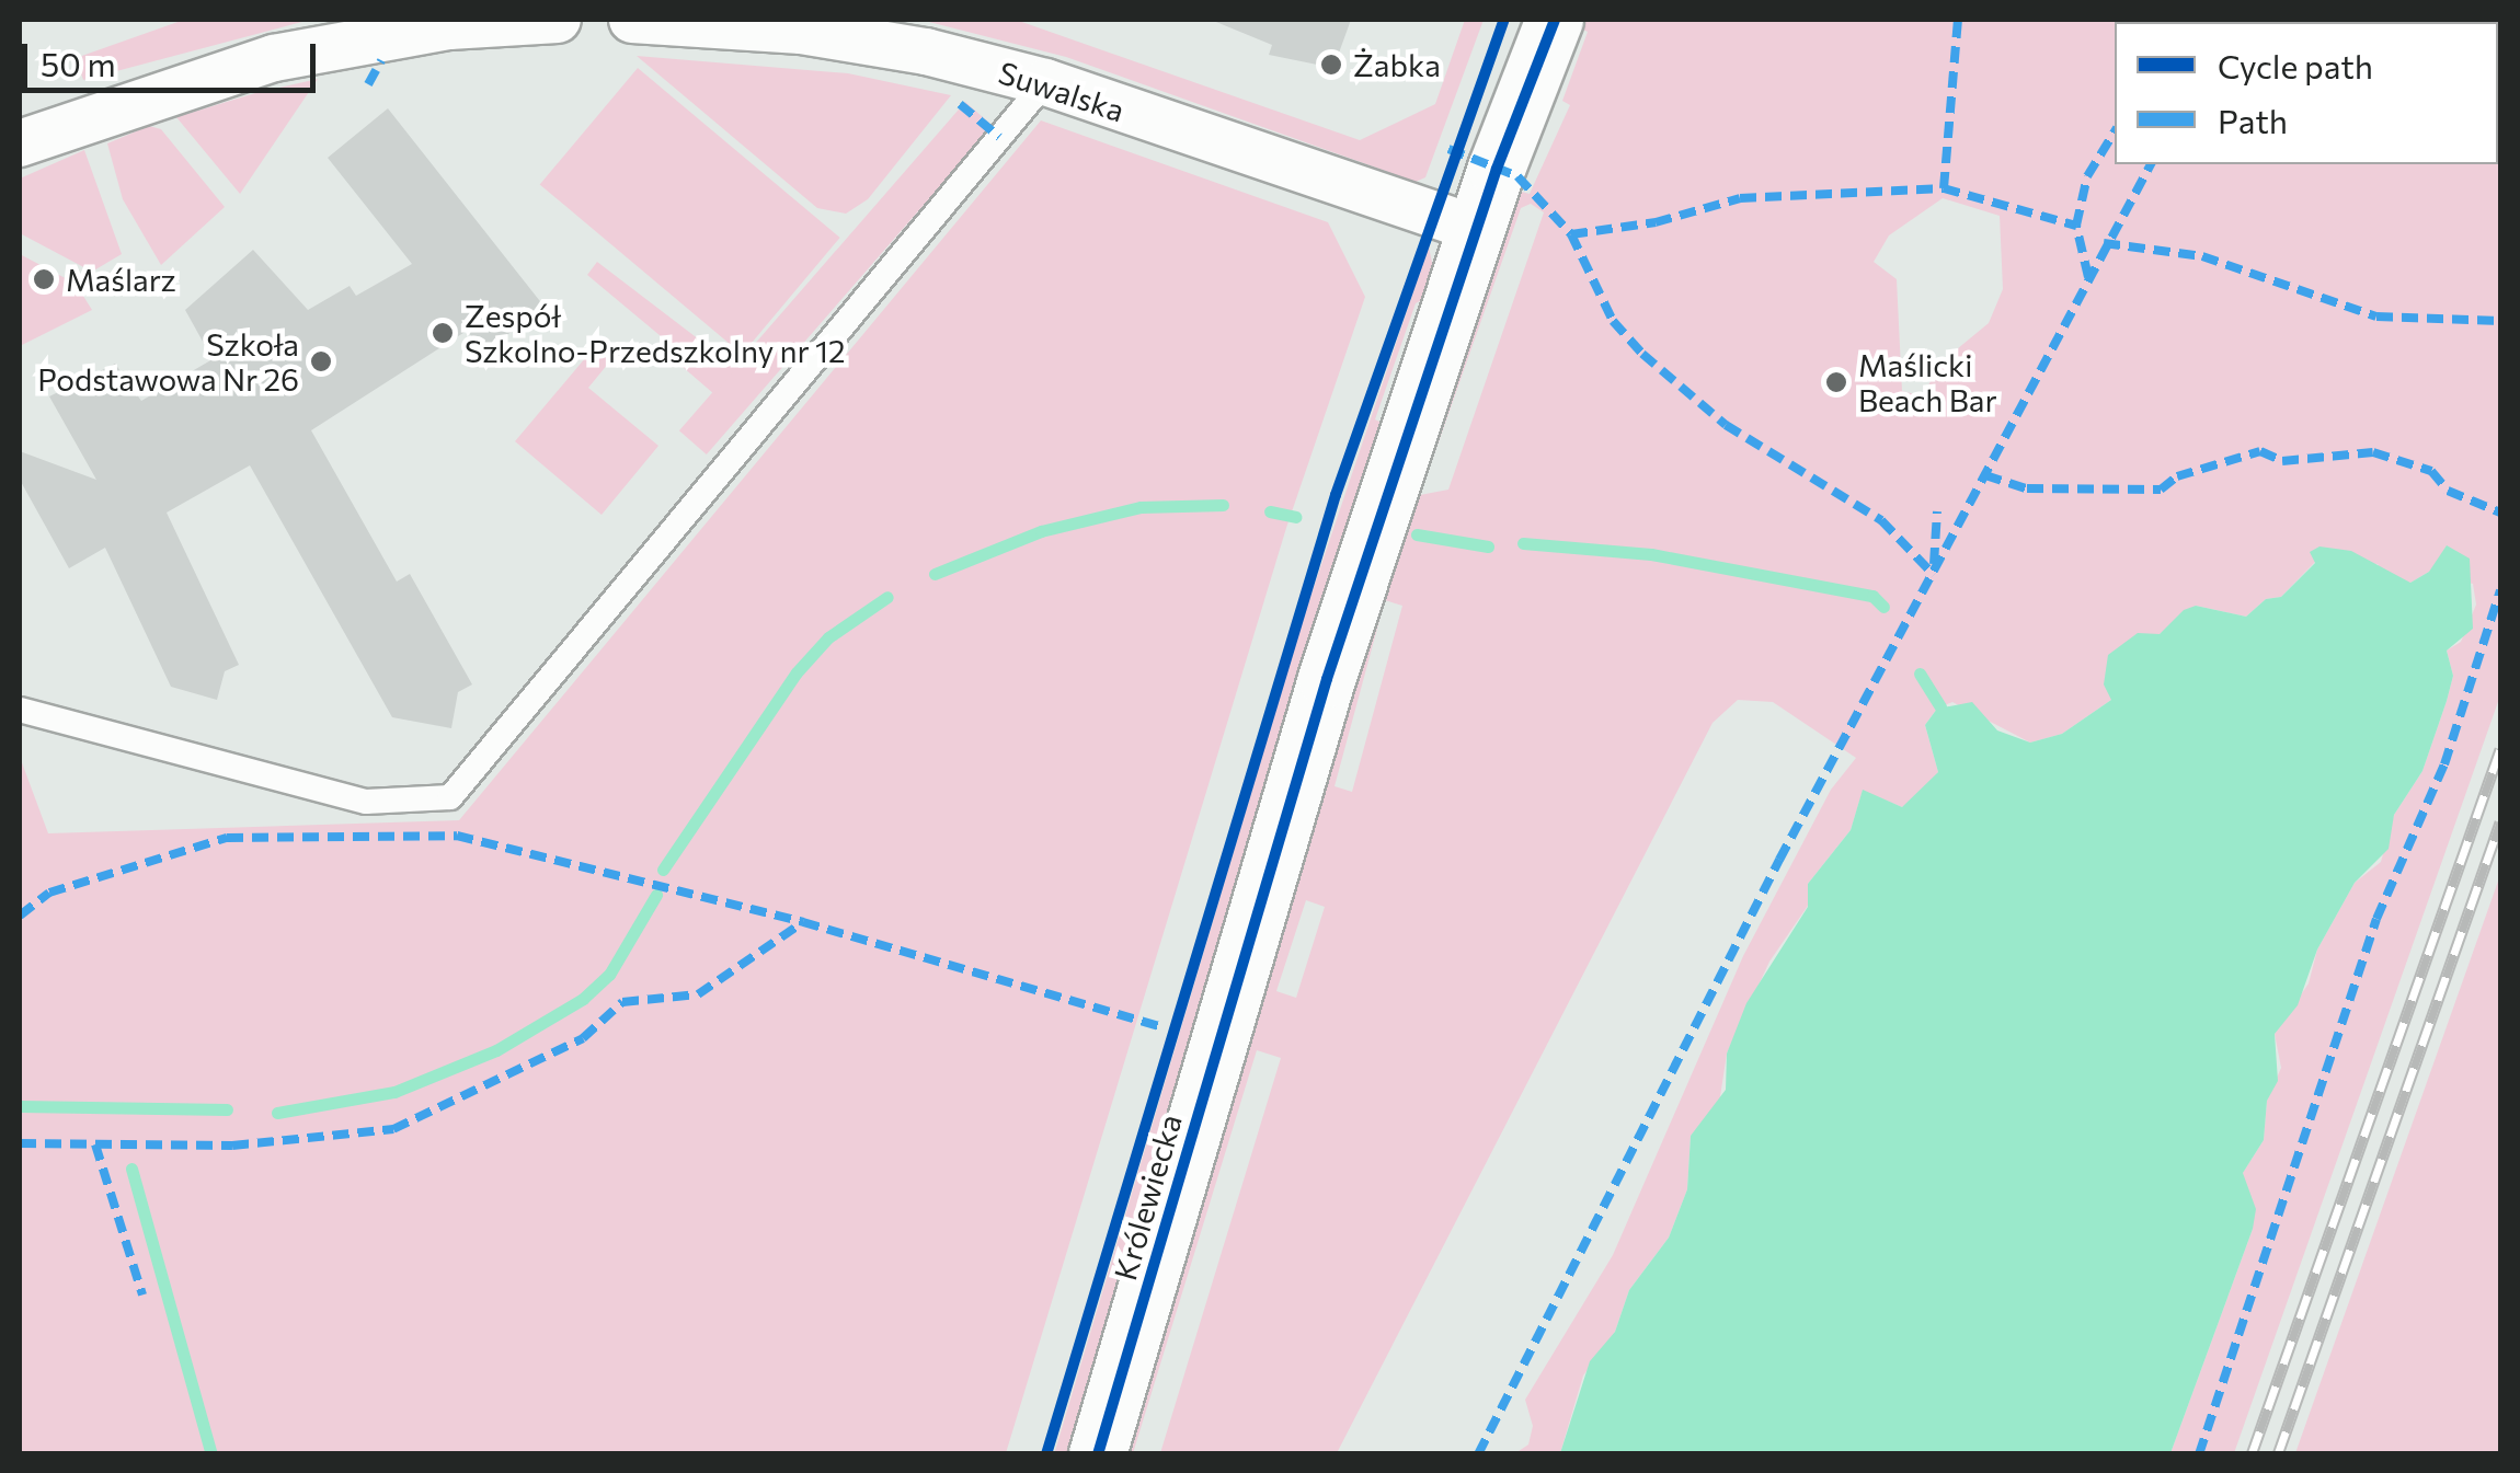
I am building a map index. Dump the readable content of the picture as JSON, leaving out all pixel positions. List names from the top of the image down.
{
  "streets": {
    "street": ["Suwalska", "Królewiecka"]
  },
  "crossings": [
    ["Suwalska", "Królewiecka"]
  ],
  "places": [
    "Żabka",
    "Maślarz",
    "Zespół Szkolno-Przedszkolny nr 12",
    "Szkoła Podstawowa Nr 26",
    "Maślicki Beach Bar"
  ],
  "legend": ["Cycle path", "Path"],
  "scale_bar": "50 m"
}
